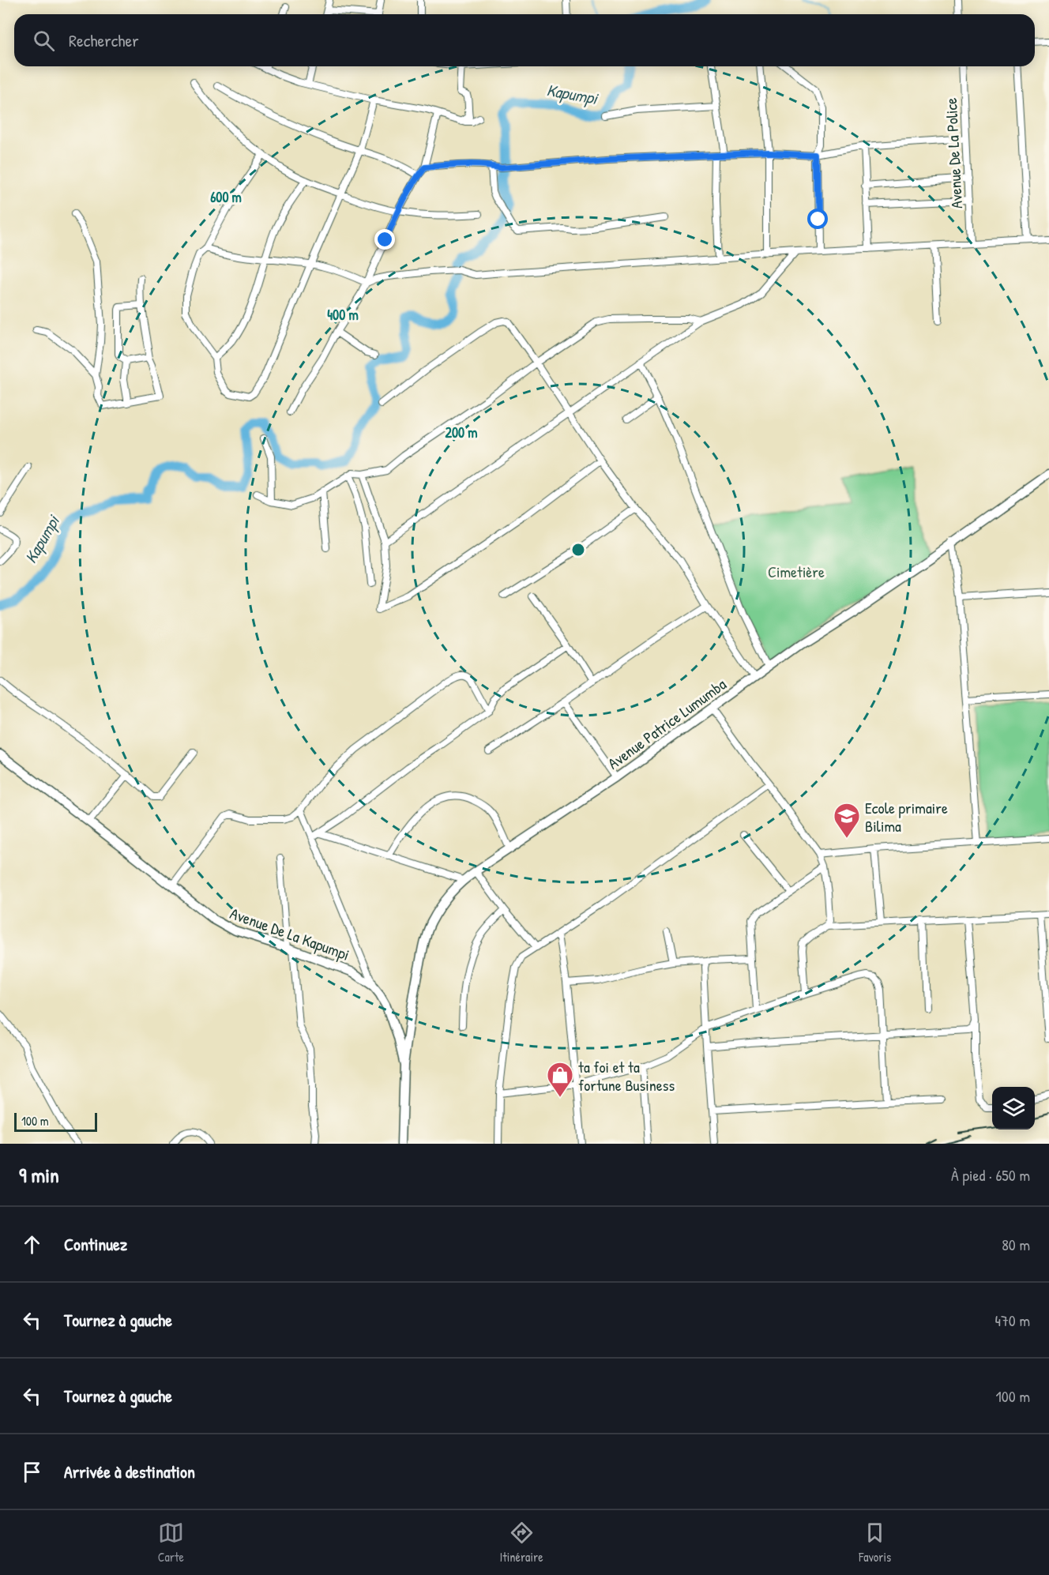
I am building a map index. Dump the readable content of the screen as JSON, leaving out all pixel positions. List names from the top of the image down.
{
  "streets": {
    "street": ["Avenue De La Police", "Avenue Patrice Lumumba", "Avenue De La Kapumpi"]
  },
  "crossings": [
    ["Avenue Patrice Lumumba", "Avenue De La Kapumpi"]
  ],
  "water": ["Kapumpi"],
  "parks": ["Cimetière"],
  "places": {
    "school or university": ["Ecole primaire Bilima"],
    "shop": ["ta foi et ta fortune Business"]
  },
  "scale_bar": "100 m",
  "page": {
    "search": "Rechercher",
    "scale": "100 m",
    "heading": ["9 min", "À pied · 650 m"],
    "list": [
      ["Continuez", "80 m"],
      ["Tournez à gauche", "470 m"],
      ["Tournez à gauche", "100 m"],
      "Arrivée à destination"
    ],
    "nav": ["Carte", "Itinéraire", "Favoris"]
  },
  "rings": ["600 m", "400 m", "200 m"]
}
